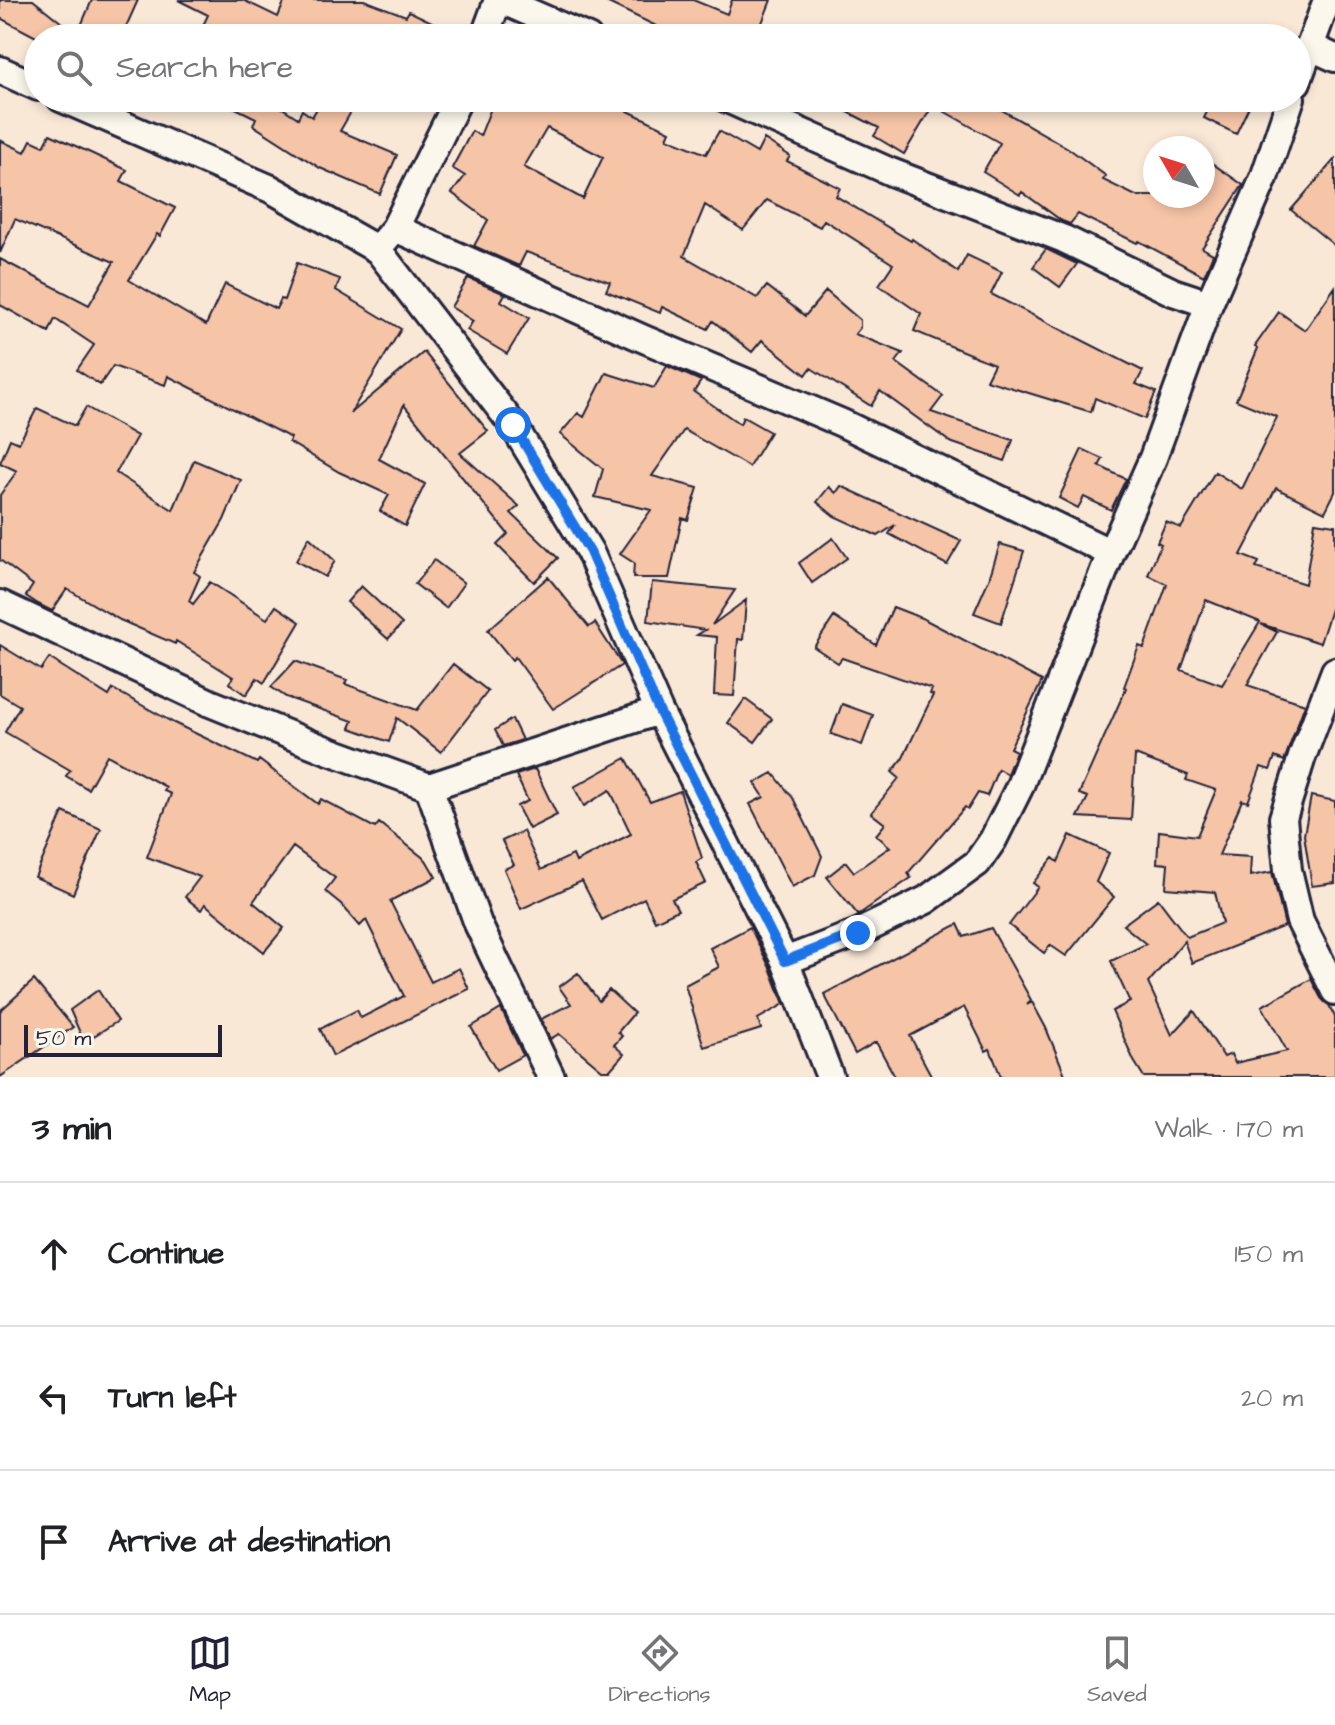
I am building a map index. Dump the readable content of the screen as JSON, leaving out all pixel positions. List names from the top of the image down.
{
  "scale_bar": "50 m",
  "north": "top left",
  "page": {
    "search": "Search here",
    "scale": "50 m",
    "heading": ["3 min", "Walk · 170 m"],
    "list": [
      ["Continue", "150 m"],
      ["Turn left", "20 m"],
      "Arrive at destination"
    ],
    "nav": ["Map", "Directions", "Saved"]
  }
}
